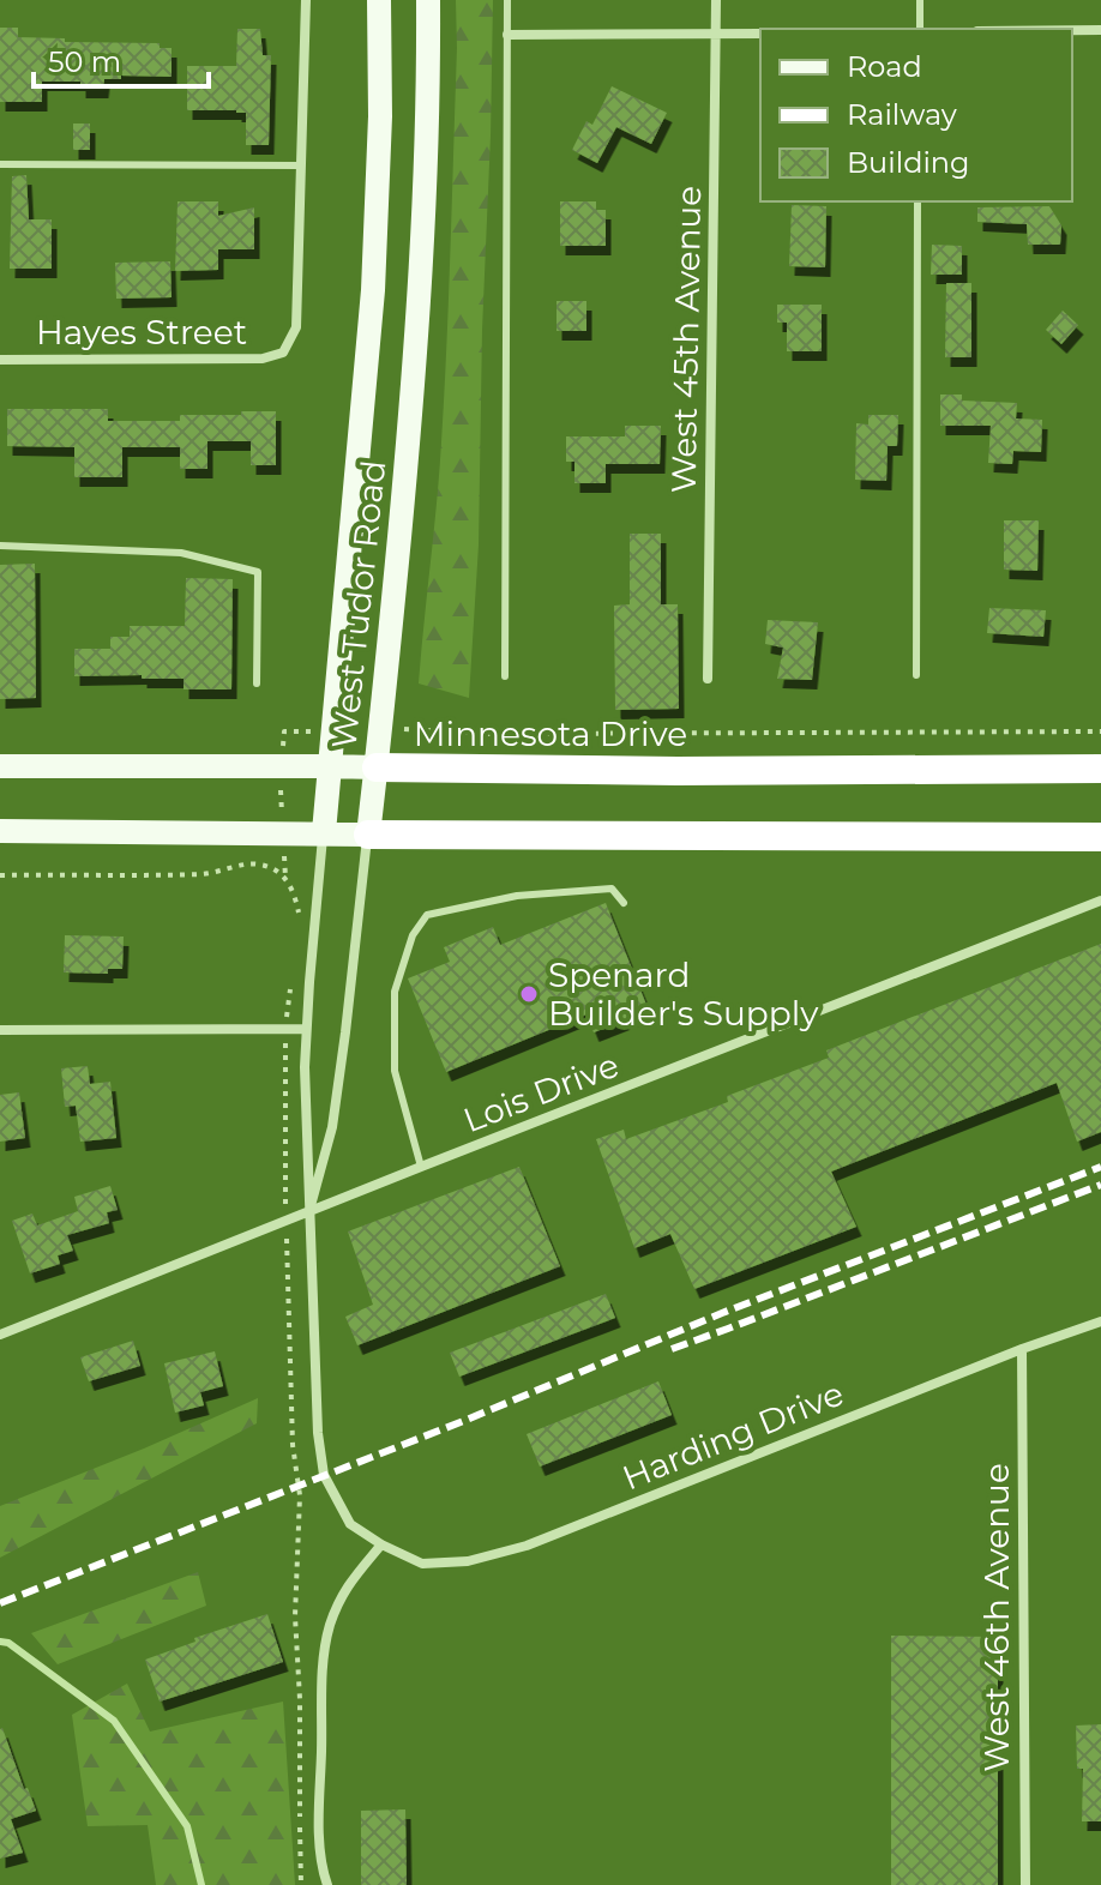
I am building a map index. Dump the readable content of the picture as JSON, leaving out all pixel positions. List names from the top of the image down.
{
  "streets": {
    "highway": ["Minnesota Drive"],
    "main road": ["West Tudor Road"],
    "street": [
      "Hayes Street",
      "West 45th Avenue",
      "Lois Drive",
      "Harding Drive",
      "West 46th Avenue"
    ]
  },
  "crossings": [
    ["West Tudor Road", "Minnesota Drive"],
    ["West Tudor Road", "Lois Drive"],
    ["West Tudor Road", "Harding Drive"],
    ["Harding Drive", "West 46th Avenue"]
  ],
  "places": ["Spenard Builder's Supply"],
  "legend": ["Road", "Railway", "Building"],
  "scale_bar": "50 m"
}
